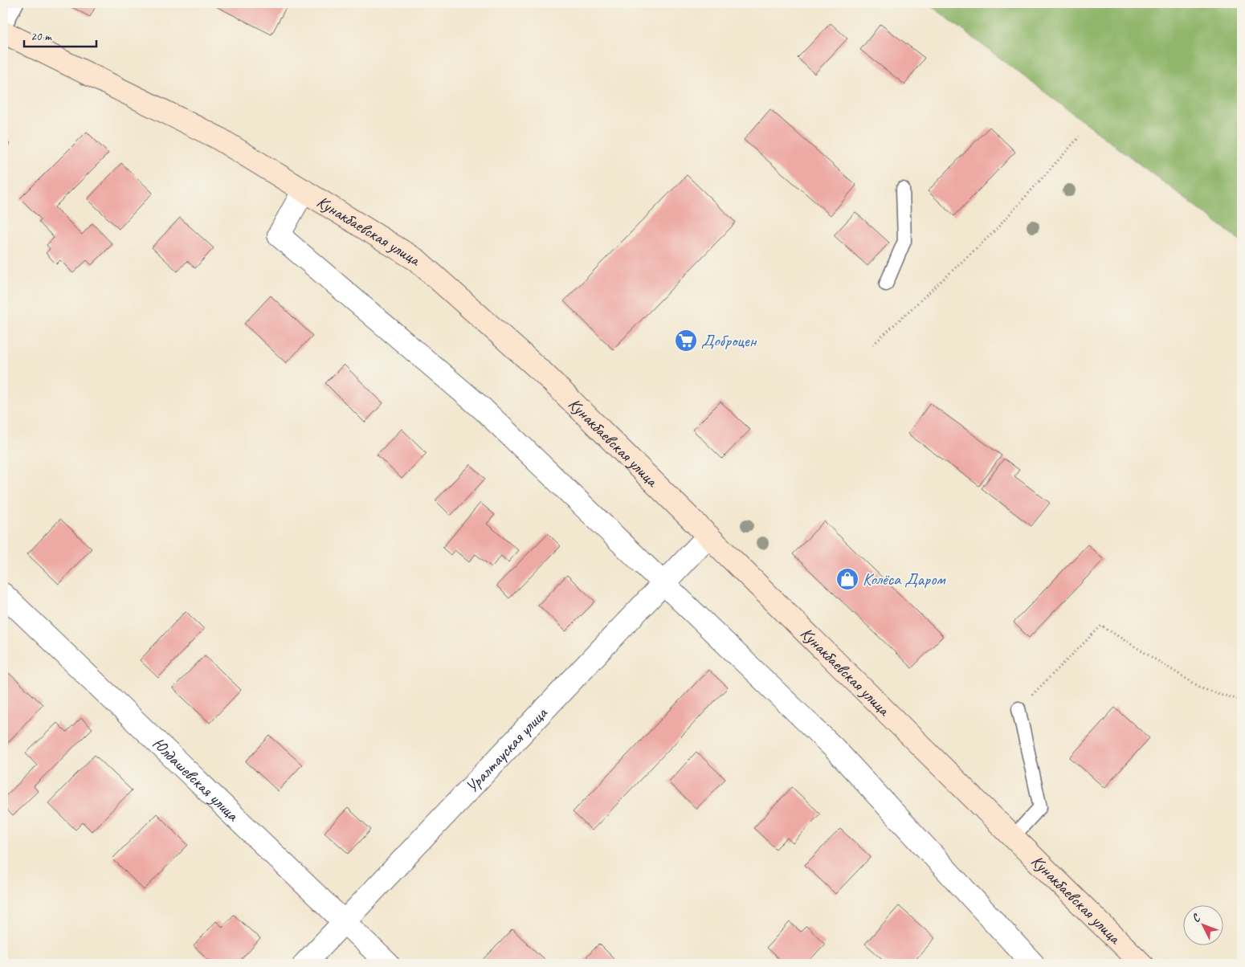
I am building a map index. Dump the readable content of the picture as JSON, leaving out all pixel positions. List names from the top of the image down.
{
  "streets": {
    "main road": ["Кунакбаевская улица"],
    "street": ["Уралтауская улица", "Юлдашевская улица"]
  },
  "crossings": [
    ["Кунакбаевская улица", "Уралтауская улица"],
    ["Уралтауская улица", "Юлдашевская улица"]
  ],
  "places": {
    "supermarket": ["Доброцен"],
    "shop": ["Колёса Даром"]
  },
  "scale_bar": "20 m",
  "north": "top left"
}
